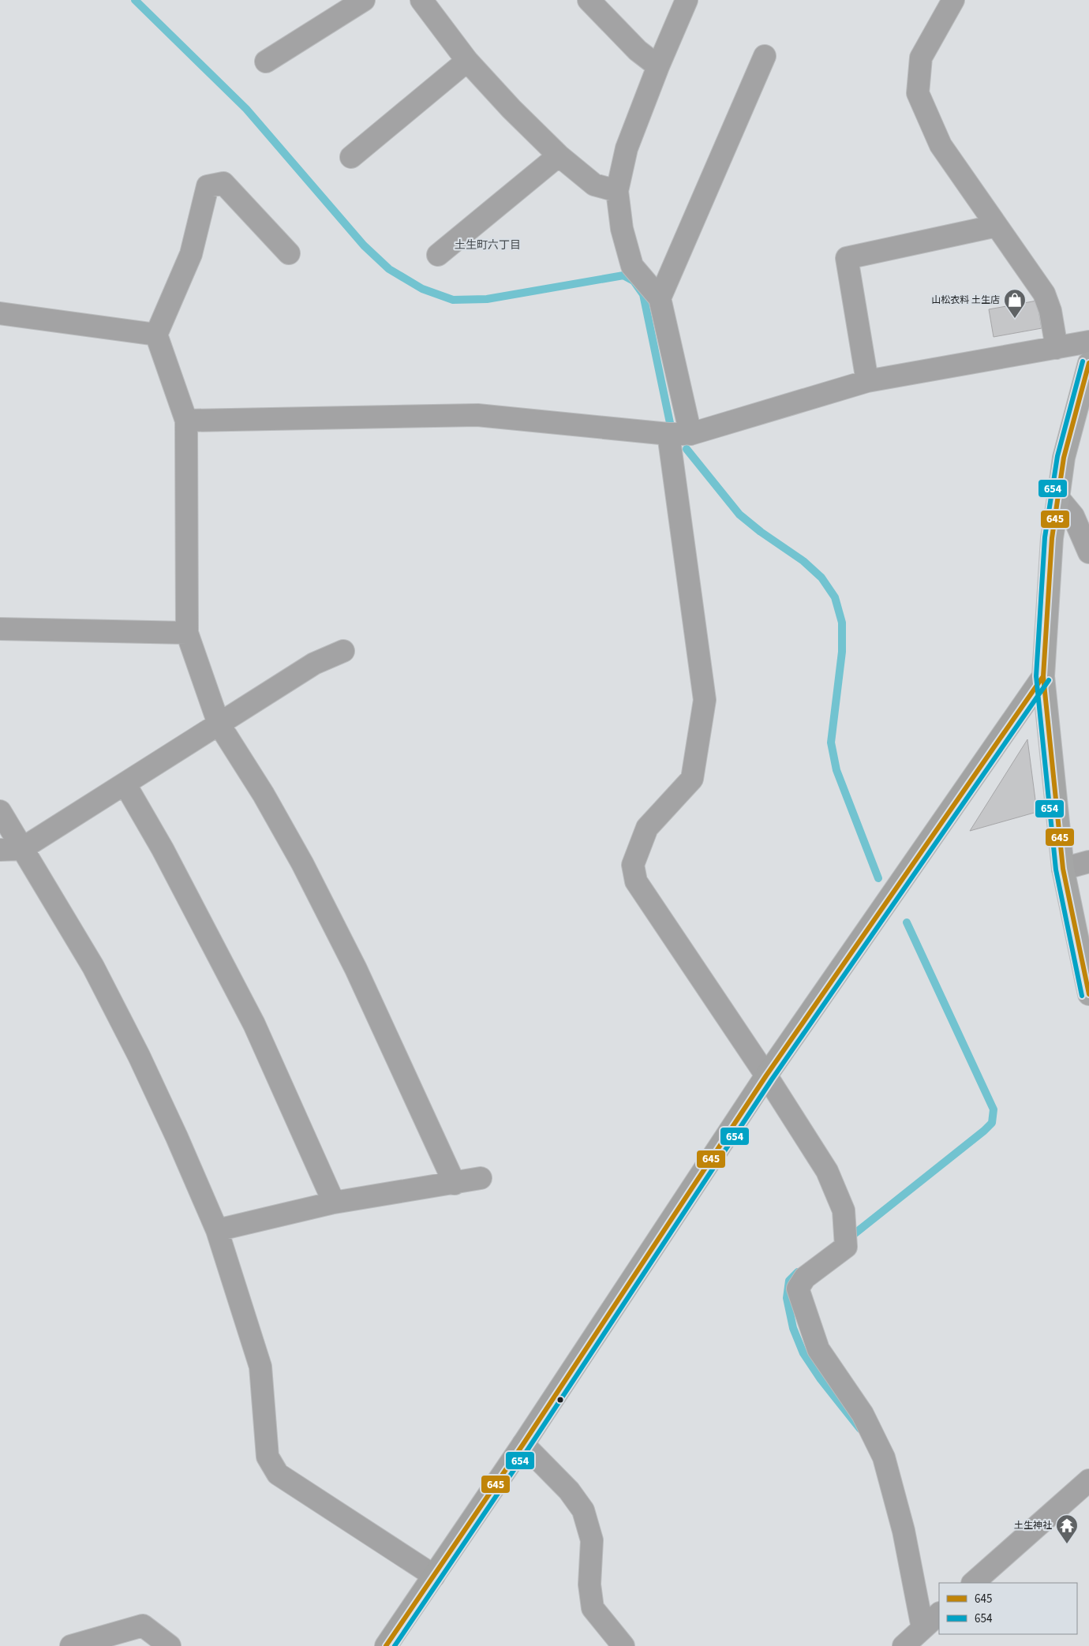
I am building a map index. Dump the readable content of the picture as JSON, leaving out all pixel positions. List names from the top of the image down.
{
  "districts": ["土生町六丁目"],
  "places": {
    "shop": ["山松衣料 土生店"],
    "temple": ["土生神社"]
  },
  "lines": ["transit line 654", "transit line 645"],
  "legend": ["645", "654"]
}
